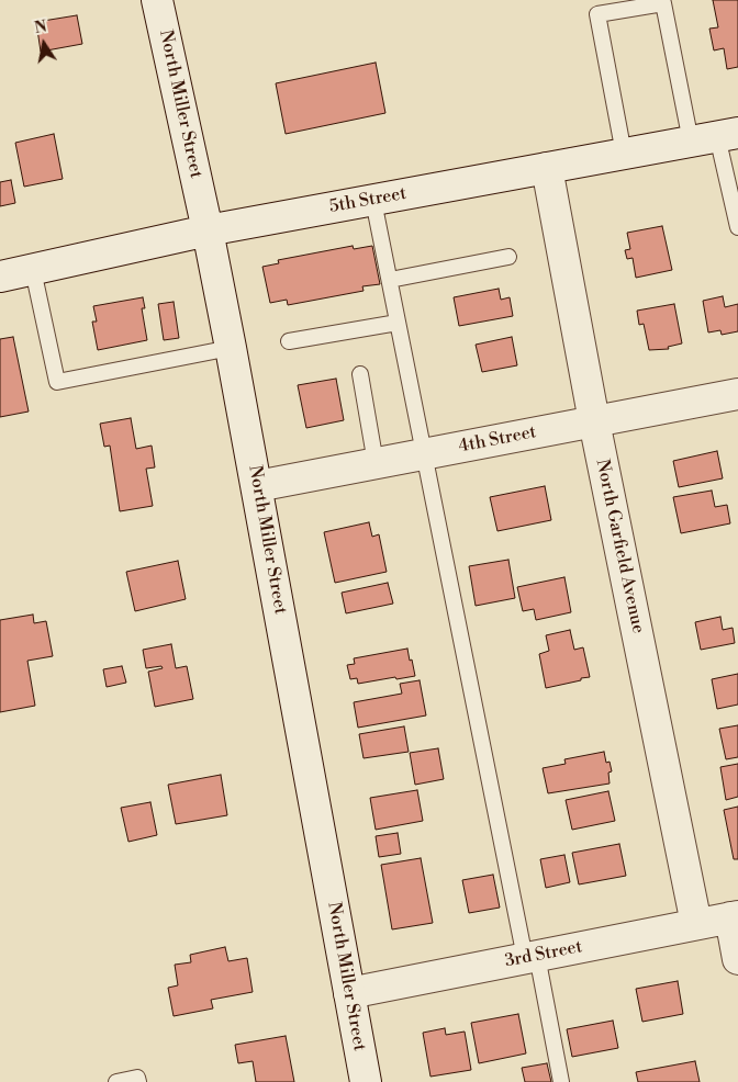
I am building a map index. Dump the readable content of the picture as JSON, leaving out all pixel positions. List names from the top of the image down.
{
  "streets": {
    "main road": [
      "North Miller Street",
      "5th Street",
      "4th Street",
      "North Garfield Avenue",
      "3rd Street"
    ]
  },
  "crossings": [
    ["North Miller Street", "5th Street"],
    ["North Miller Street", "4th Street"],
    ["North Miller Street", "3rd Street"],
    ["5th Street", "North Garfield Avenue"],
    ["4th Street", "North Garfield Avenue"],
    ["North Garfield Avenue", "3rd Street"]
  ],
  "north": "top"
}
